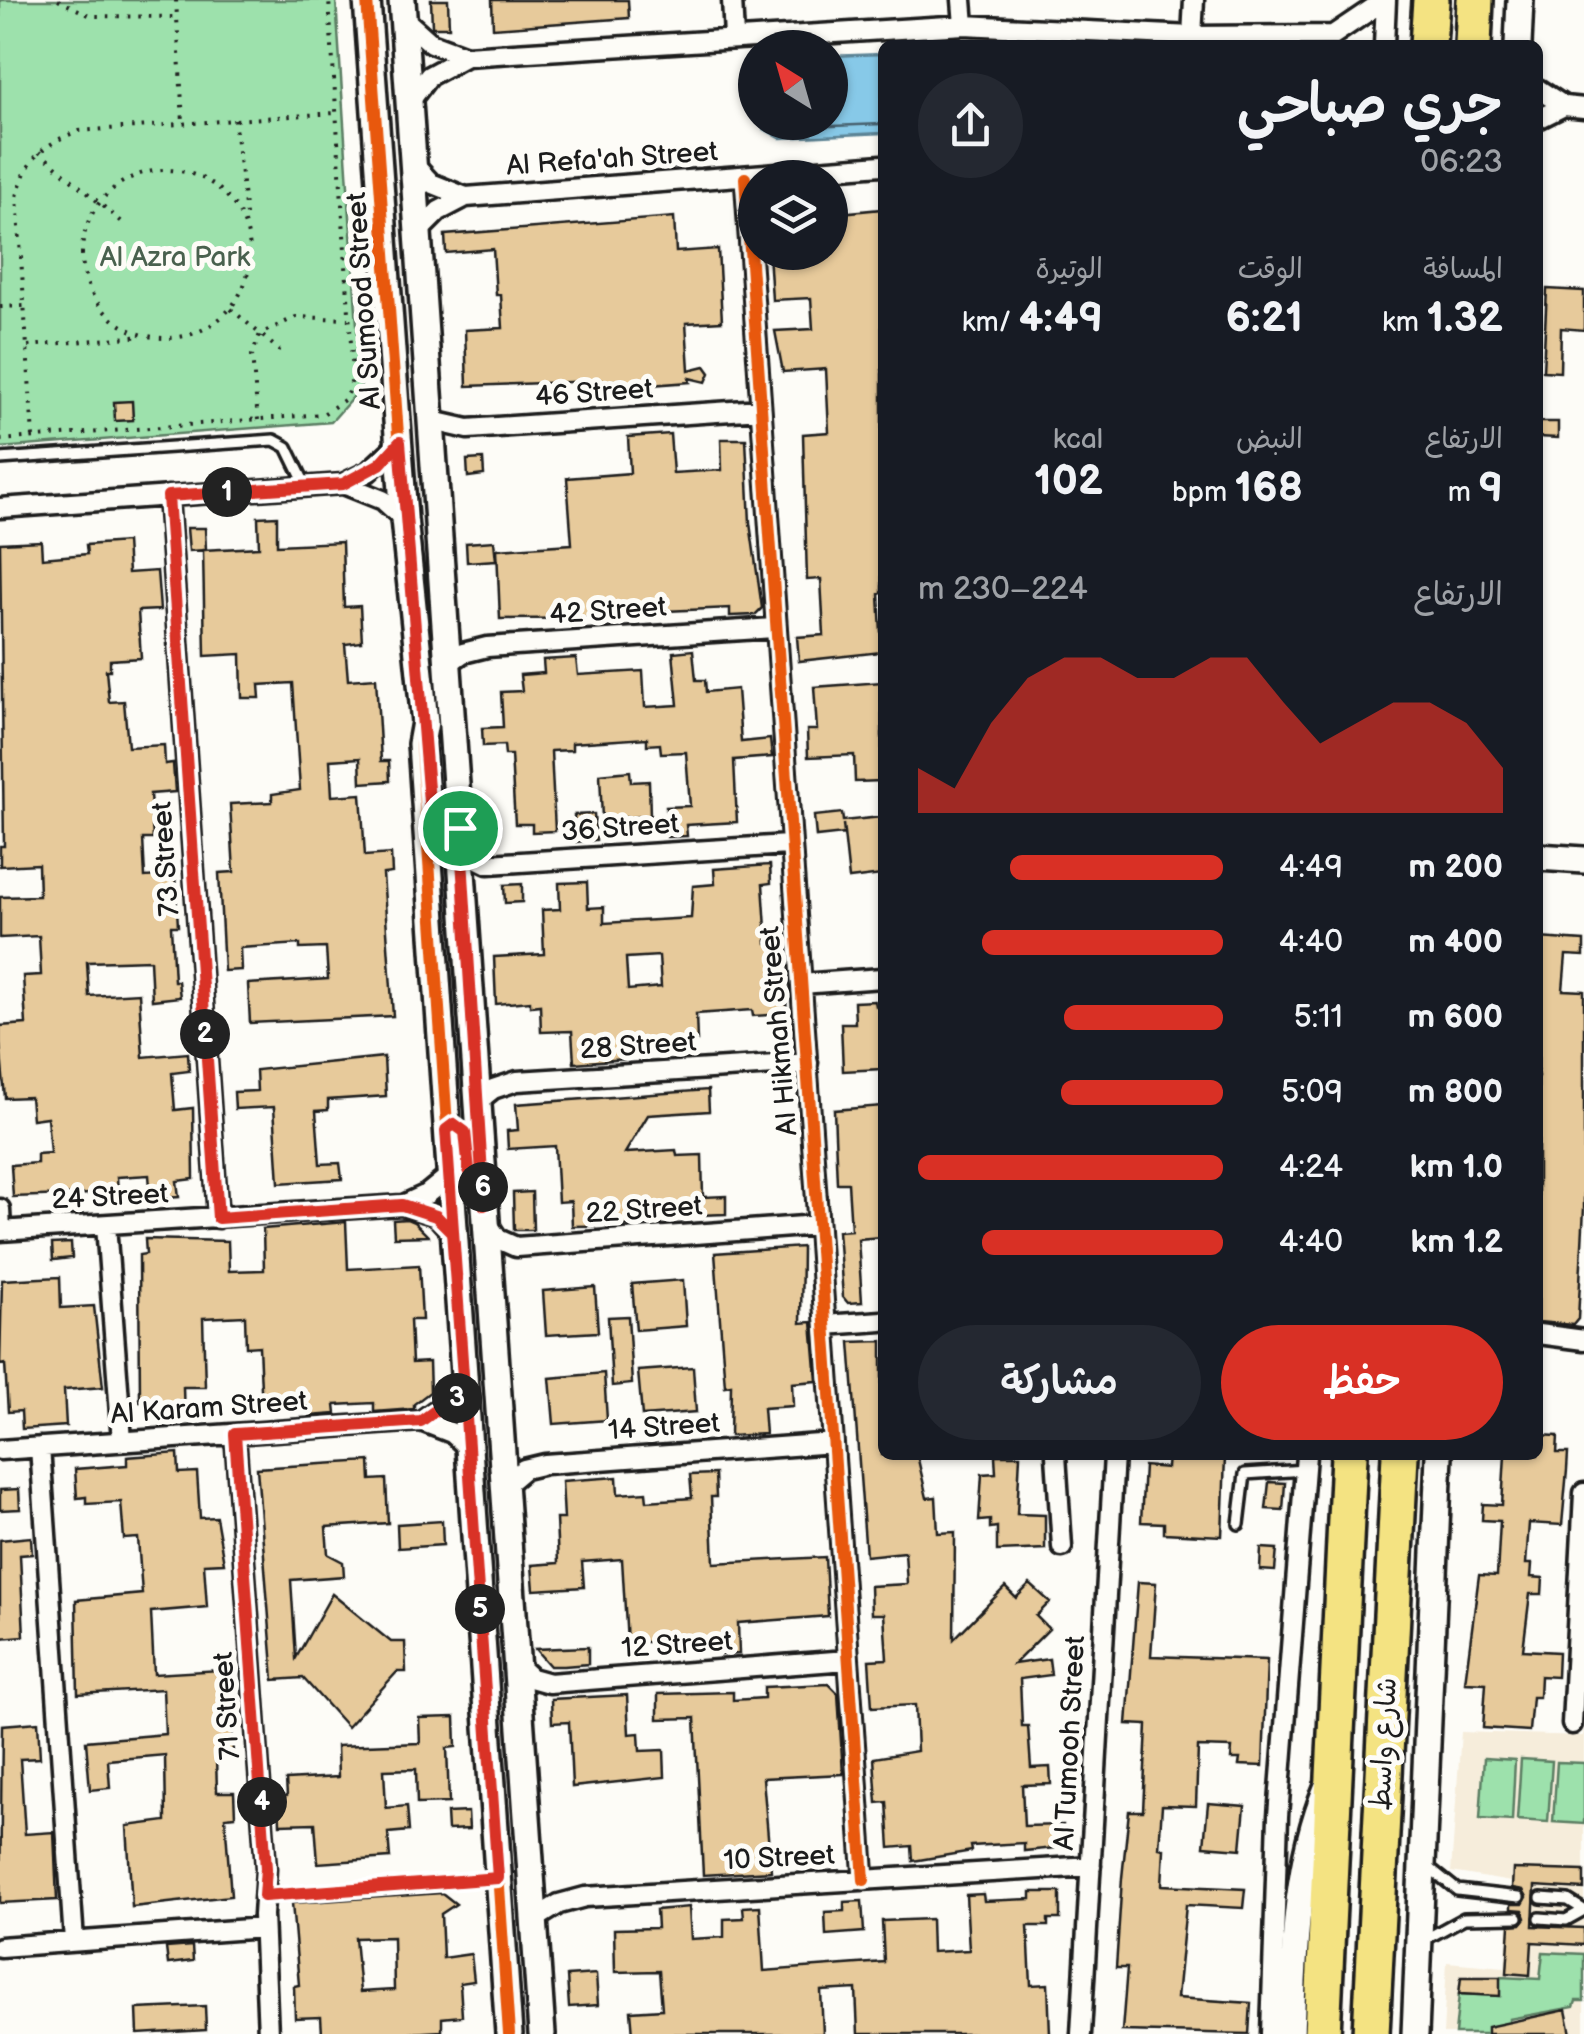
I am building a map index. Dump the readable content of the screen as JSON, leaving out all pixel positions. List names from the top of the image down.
{
  "streets": {
    "highway": ["شارع واسط"],
    "street": [
      "Al Refa'ah Street",
      "Al Sumood Street",
      "46 Street",
      "42 Street",
      "36 Street",
      "73 Street",
      "Al Hikmah Street",
      "28 Street",
      "24 Street",
      "22 Street",
      "Al Karam Street",
      "14 Street",
      "12 Street",
      "71 Street",
      "Al Tumooh Street",
      "10 Street"
    ]
  },
  "crossings": [
    ["Al Sumood Street", "24 Street"],
    ["46 Street", "Al Hikmah Street"],
    ["42 Street", "Al Hikmah Street"],
    ["36 Street", "Al Hikmah Street"],
    ["73 Street", "24 Street"],
    ["Al Hikmah Street", "28 Street"],
    ["Al Hikmah Street", "22 Street"],
    ["Al Hikmah Street", "14 Street"],
    ["Al Hikmah Street", "12 Street"],
    ["Al Hikmah Street", "10 Street"],
    ["Al Karam Street", "71 Street"],
    ["Al Tumooh Street", "10 Street"]
  ],
  "parks": ["Al Azra Park"],
  "north": "top left",
  "page": {
    "heading": ["جري صباحي", "06:23"],
    "stats": [
      ["المسافة", "1.32 km"],
      ["الوقت", "6:21"],
      ["الوتيرة", "4:49 /km"],
      ["الارتفاع", "9 m"],
      ["النبض", "168 bpm"],
      ["kcal", "102"]
    ],
    "pins": [
      "1",
      "2",
      "6",
      "3",
      "5",
      "4"
    ],
    "chart": ["الارتفاع", "224–230 m"],
    "list": [
      {
        "name": "200 m",
        "note": "4:49"
      },
      {
        "name": "400 m",
        "note": "4:40"
      },
      {
        "name": "600 m",
        "note": "5:11"
      },
      {
        "name": "800 m",
        "note": "5:09"
      },
      {
        "name": "1.0 km",
        "note": "4:24"
      },
      {
        "name": "1.2 km",
        "note": "4:40"
      }
    ],
    "buttons": ["حفظ", "مشاركة"]
  }
}
